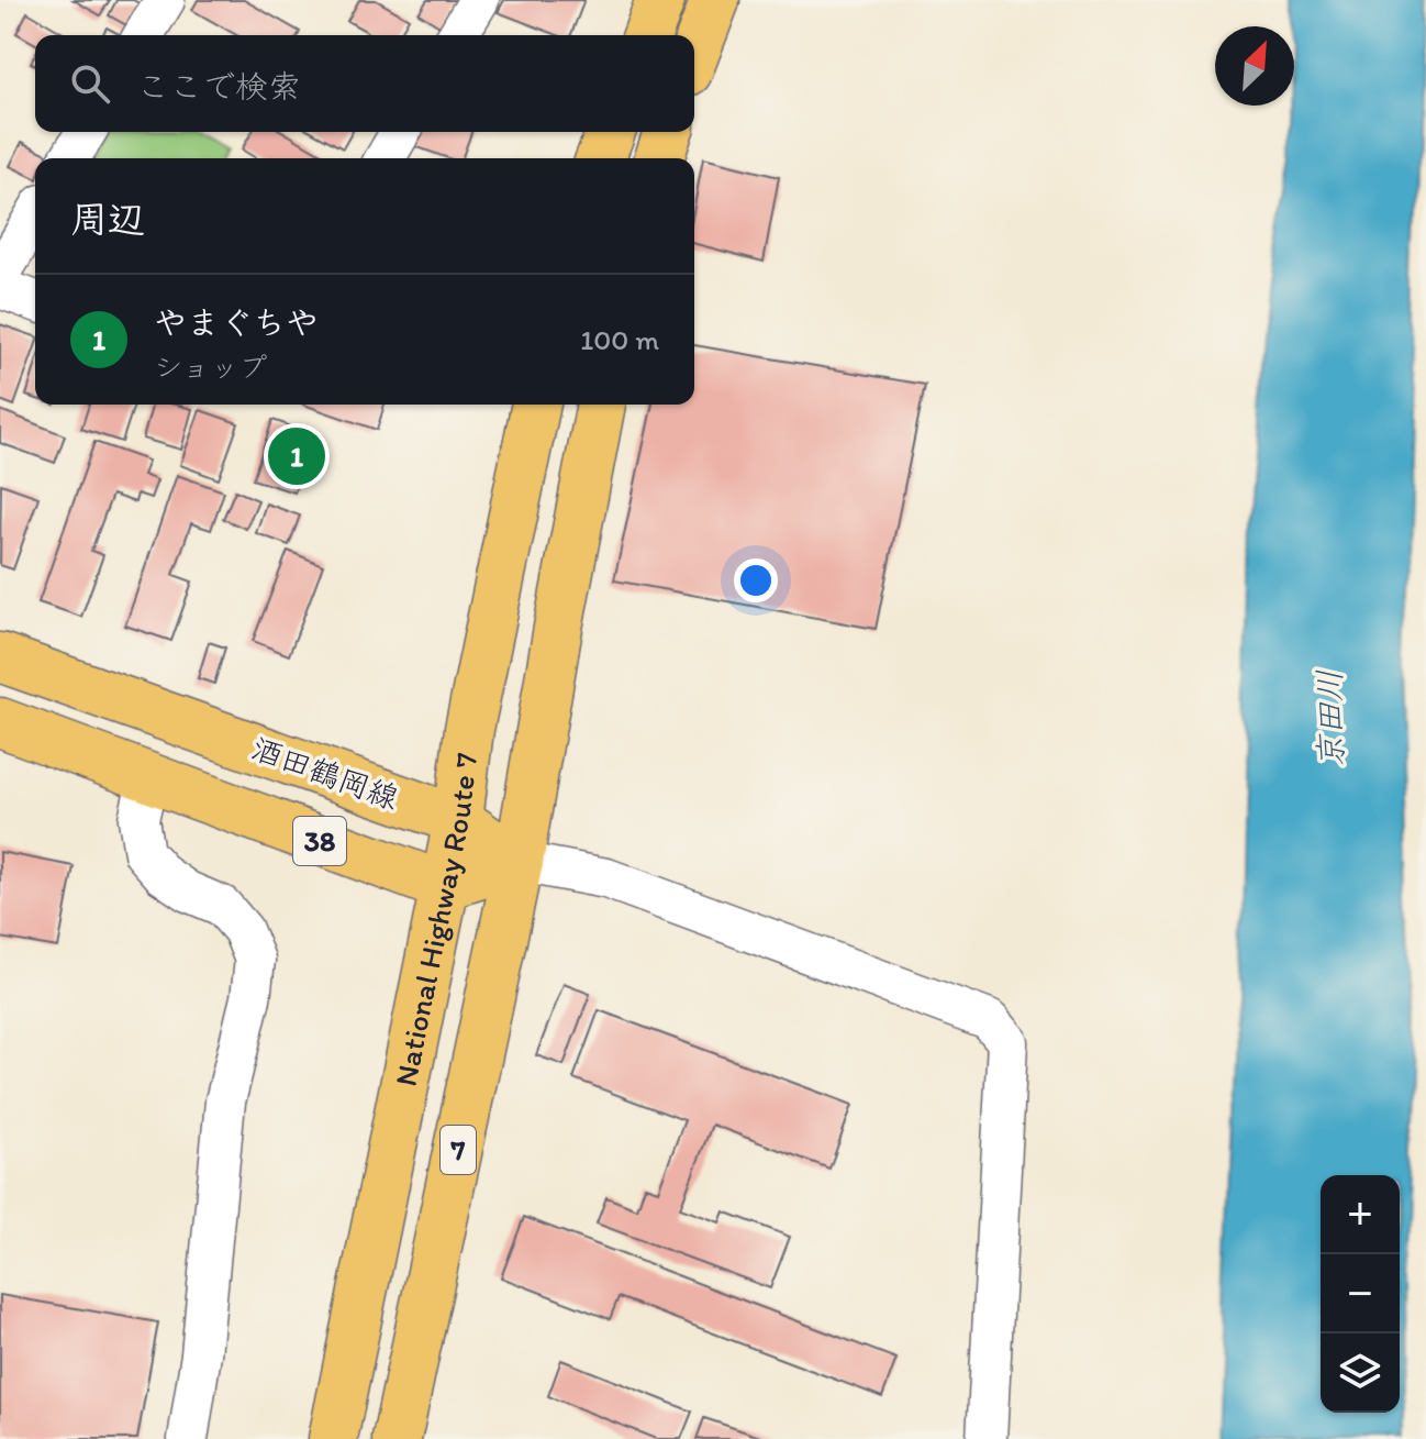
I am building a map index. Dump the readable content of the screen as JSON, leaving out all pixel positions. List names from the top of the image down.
{
  "streets": {
    "main road": [
      "酒田鶴岡線",
      "38",
      "National Highway Route 7",
      "7"
    ]
  },
  "crossings": [
    ["酒田鶴岡線", "National Highway Route 7"],
    ["酒田鶴岡線", "7"],
    ["38", "National Highway Route 7"]
  ],
  "water": ["京田川"],
  "north": "top right",
  "page": {
    "search": "ここで検索",
    "heading": "周辺",
    "list": [
      {
        "mark": "1",
        "name": "やまぐちや",
        "note": "ショップ",
        "value": "100 m"
      }
    ],
    "pins": "1",
    "map_buttons": ["+", "−"]
  }
}
